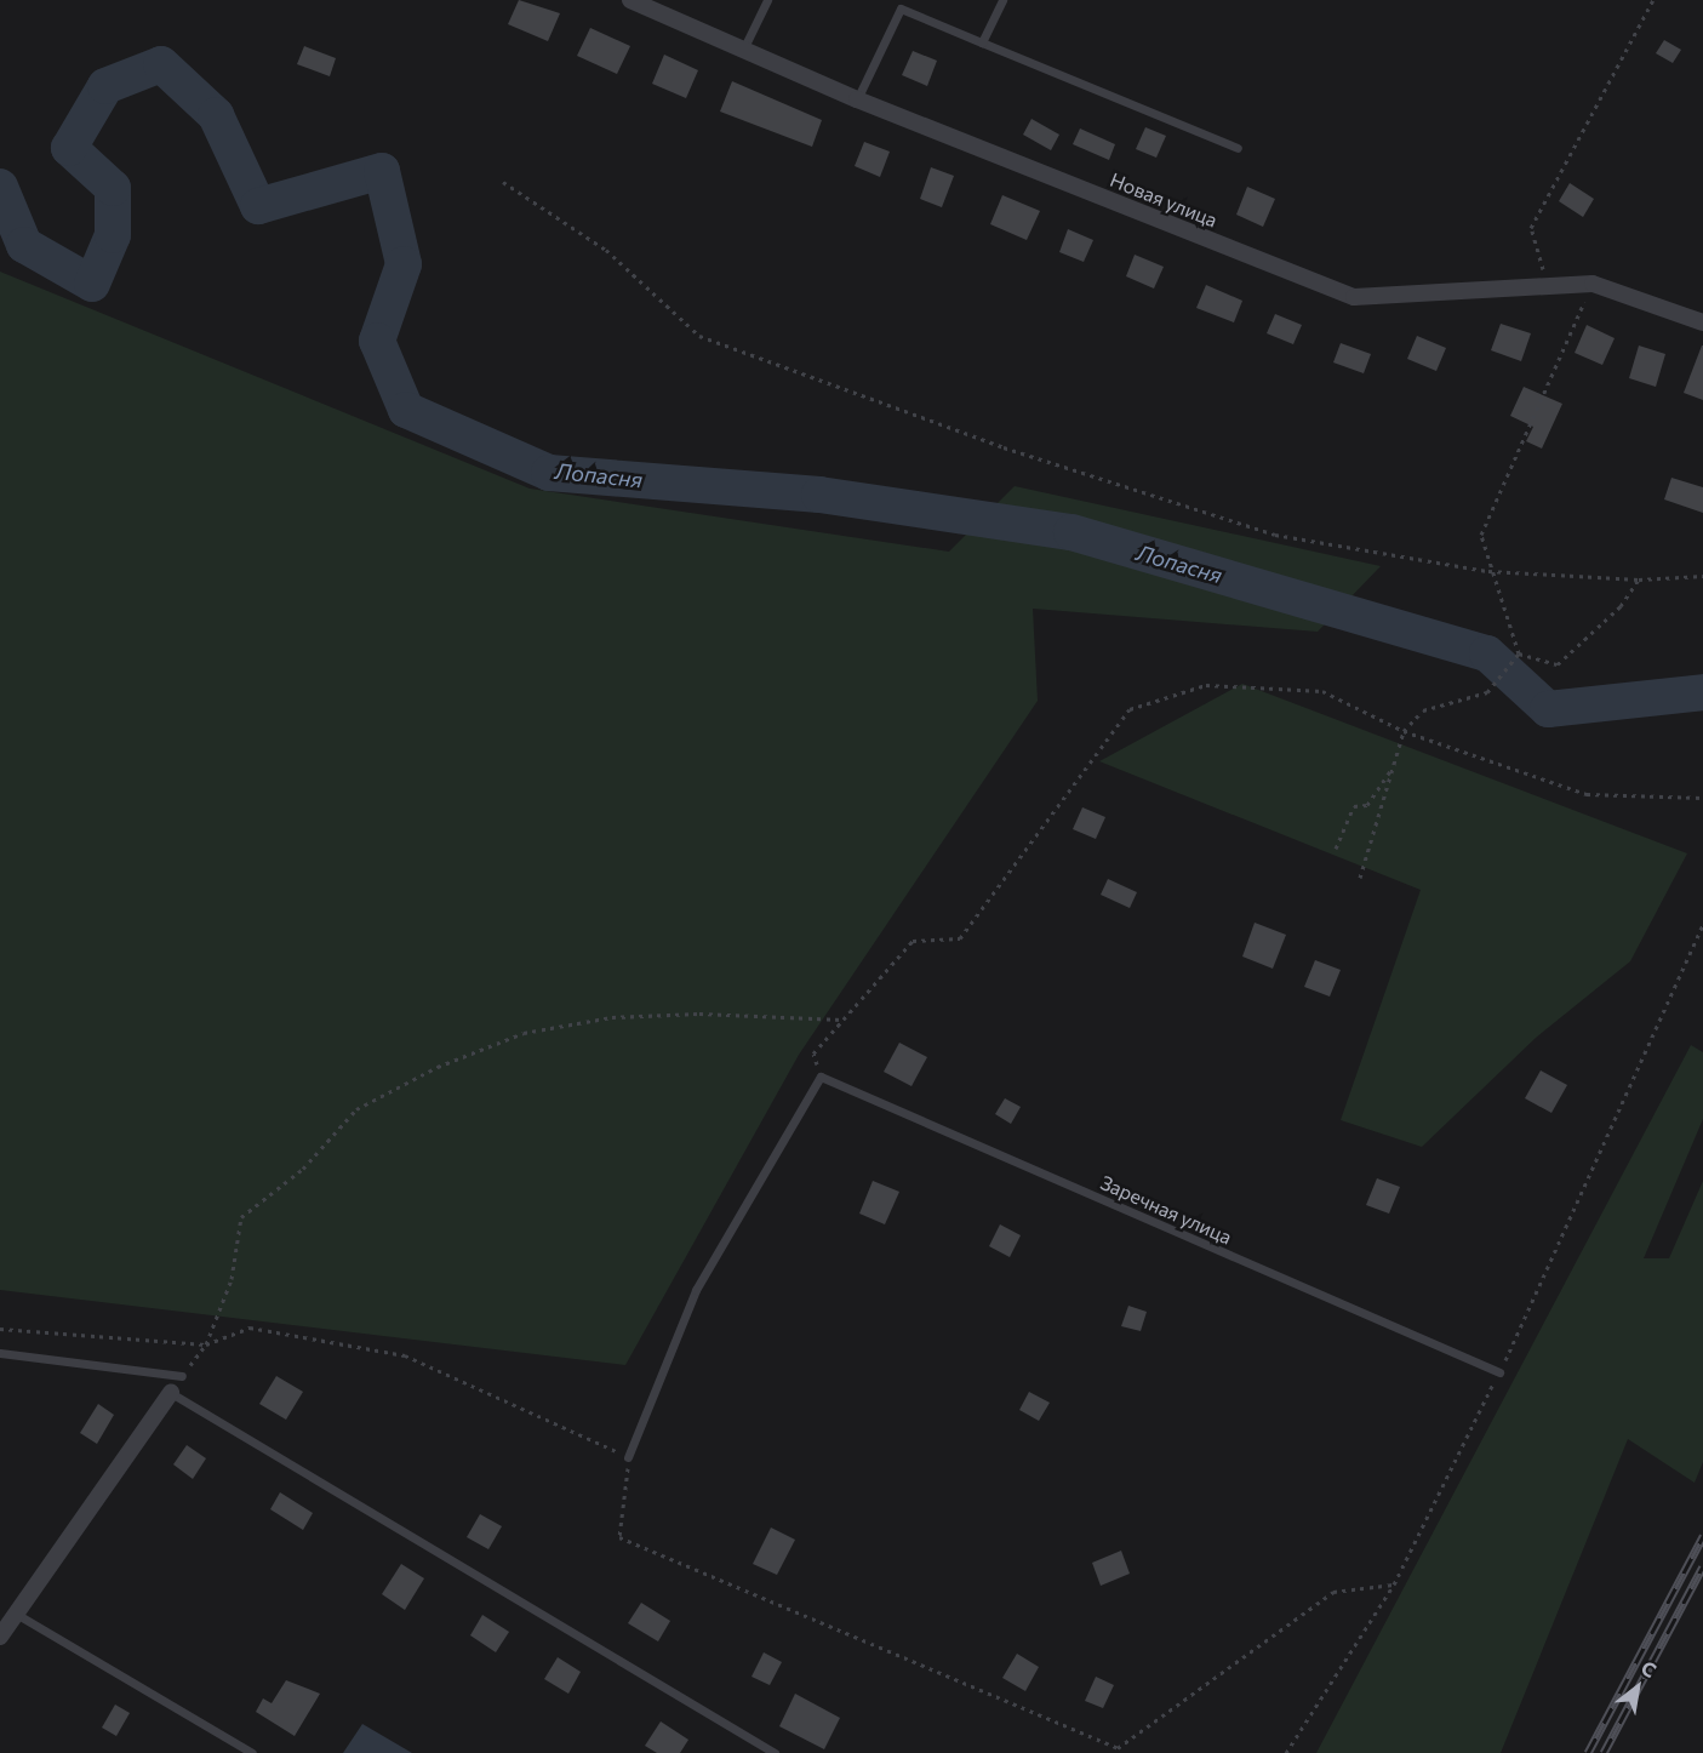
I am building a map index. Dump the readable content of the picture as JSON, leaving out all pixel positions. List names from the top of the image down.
{
  "streets": {
    "street": ["Новая улица"],
    "lane": ["Заречная улица"]
  },
  "water": ["Лопасня"],
  "north": "top right"
}
